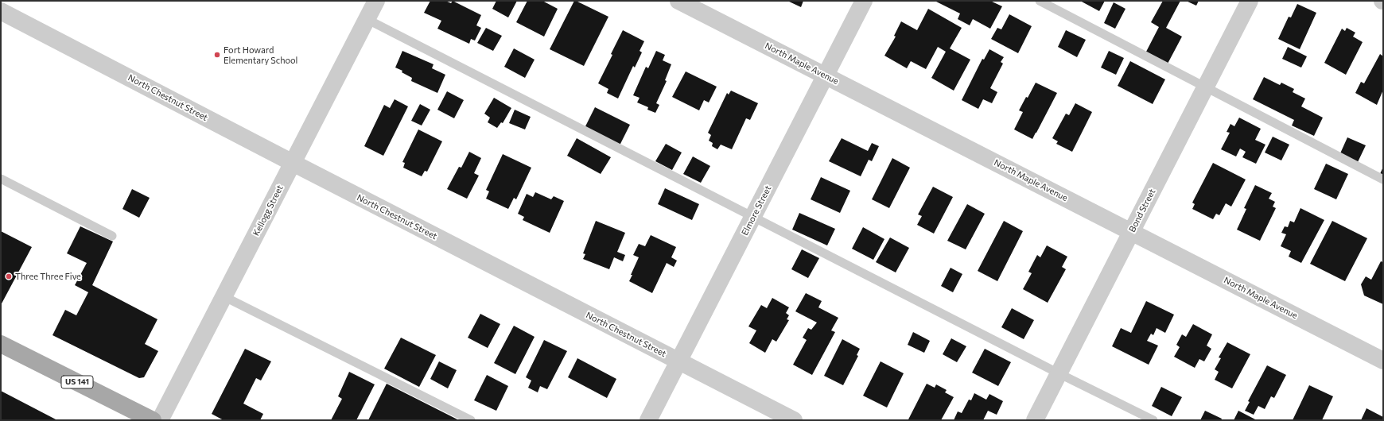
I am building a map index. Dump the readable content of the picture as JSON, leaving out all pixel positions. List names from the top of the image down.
{
  "streets": {
    "main road": ["US 141"],
    "street": [
      "North Maple Avenue",
      "North Chestnut Street",
      "Kellogg Street",
      "Elmore Street",
      "Bond Street"
    ]
  },
  "crossings": [
    ["North Maple Avenue", "Elmore Street"],
    ["North Maple Avenue", "Bond Street"],
    ["North Chestnut Street", "Kellogg Street"],
    ["North Chestnut Street", "Elmore Street"]
  ],
  "places": ["Fort Howard Elementary School", "Three Three Five"]
}
